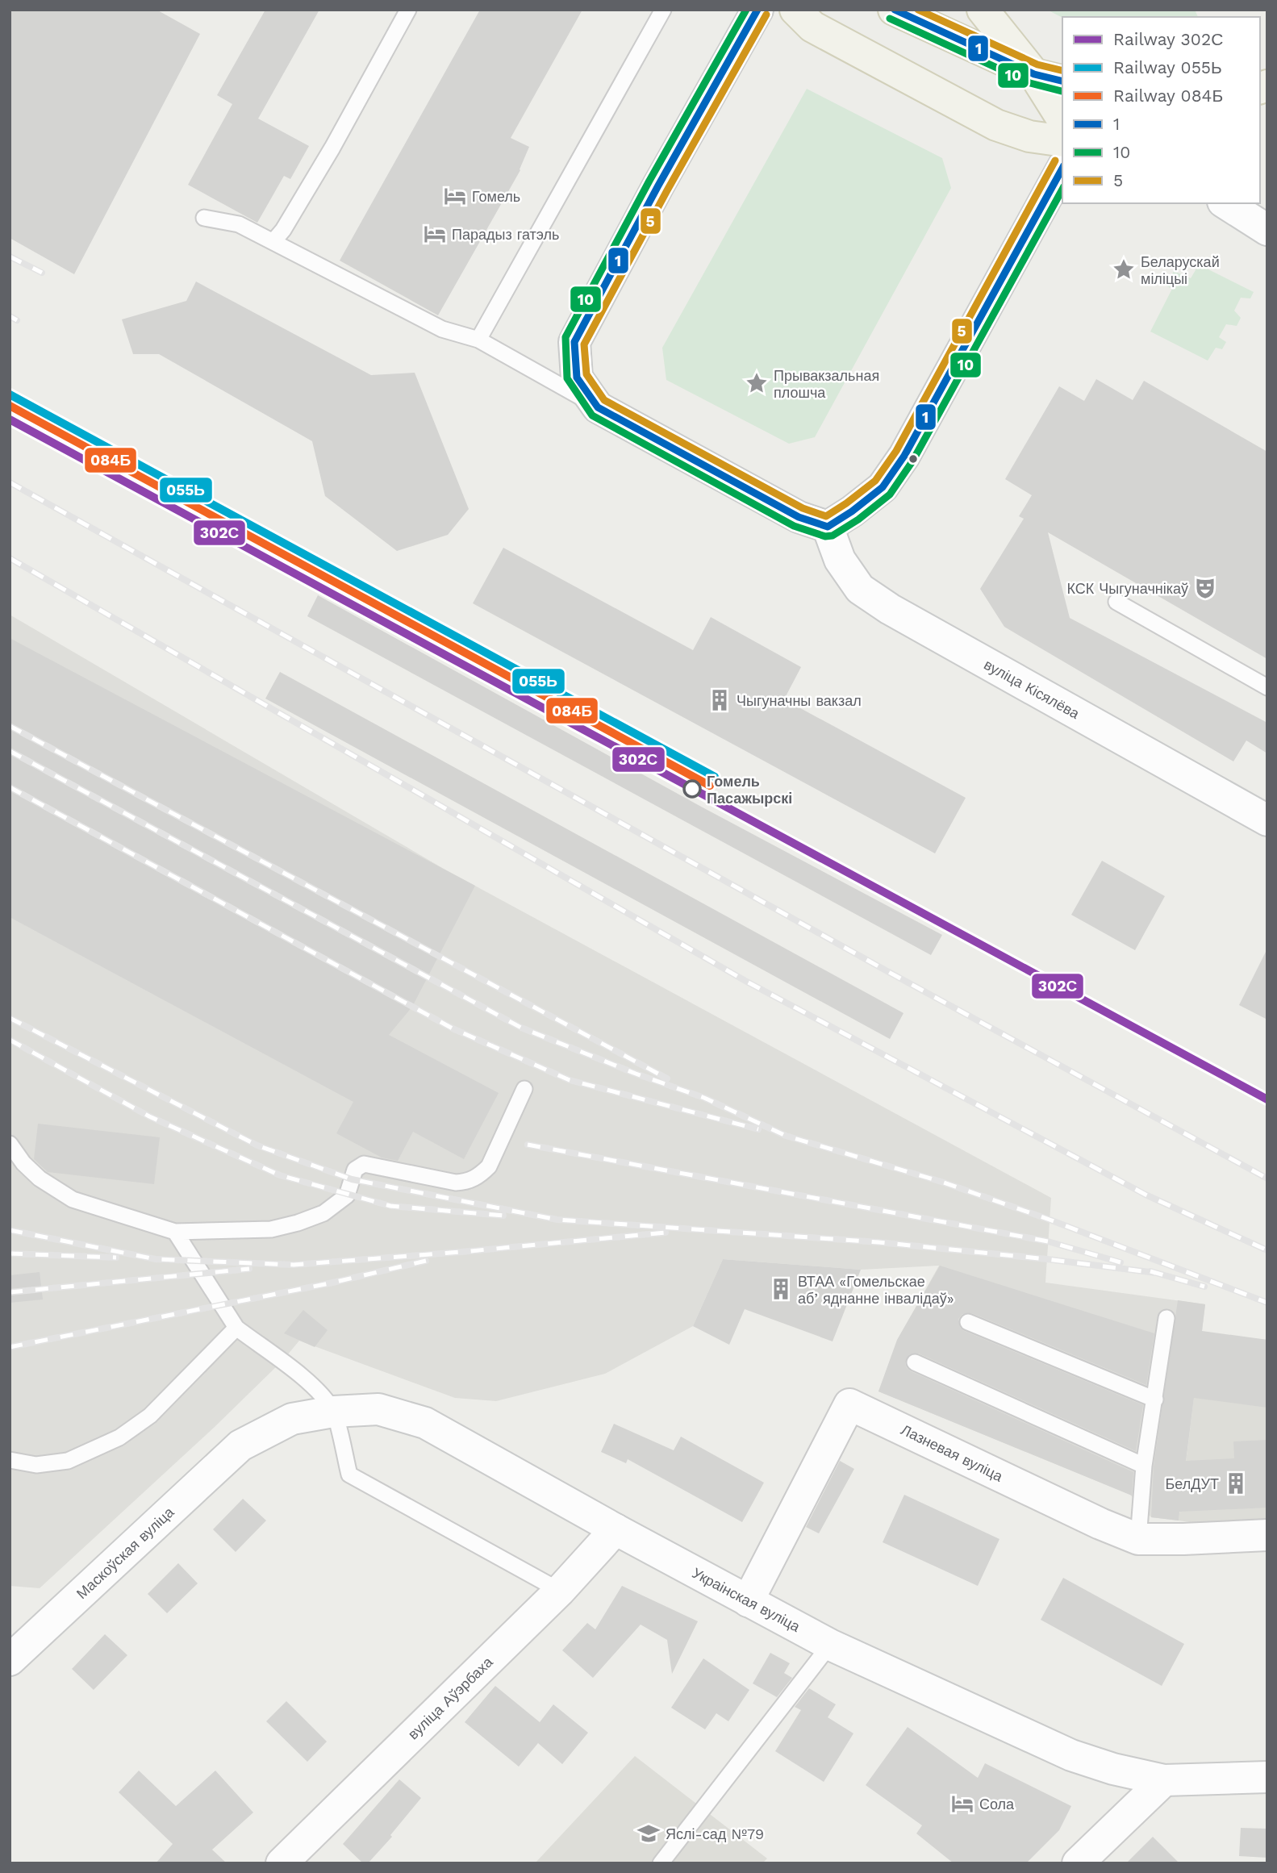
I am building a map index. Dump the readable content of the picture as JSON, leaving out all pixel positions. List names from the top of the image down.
{
  "streets": {
    "street": [
      "вуліца Кісялёва",
      "Лазневая вуліца",
      "Маскоўская вуліца",
      "Украінская вуліца",
      "вуліца Аўэрбаха"
    ]
  },
  "crossings": [
    ["Лазневая вуліца", "Украінская вуліца"],
    ["Маскоўская вуліца", "Украінская вуліца"],
    ["Украінская вуліца", "вуліца Аўэрбаха"]
  ],
  "places": {
    "hotel": ["Гомель", "Парадыз гатэль", "Сола"],
    "place": ["Беларускай міліцыі", "Прывакзальная плошча"],
    "theatre": ["КСК Чыгуначнікаў"],
    "building": ["Чыгуначны вакзал", "ВТАА «Гомельскае абʼяднанне інвалідаў»", "БелДУТ"],
    "other": ["Гомель Пасажырскі"],
    "school or university": ["Яслі-сад №79"]
  },
  "lines": [
    "transit line 1",
    "transit line 10",
    "transit line 5",
    "rail line 055Ь",
    "rail line 084Б",
    "rail line 302С"
  ],
  "legend": [
    "Railway 302С",
    "Railway 055Ь",
    "Railway 084Б",
    "1",
    "10",
    "5"
  ]
}
